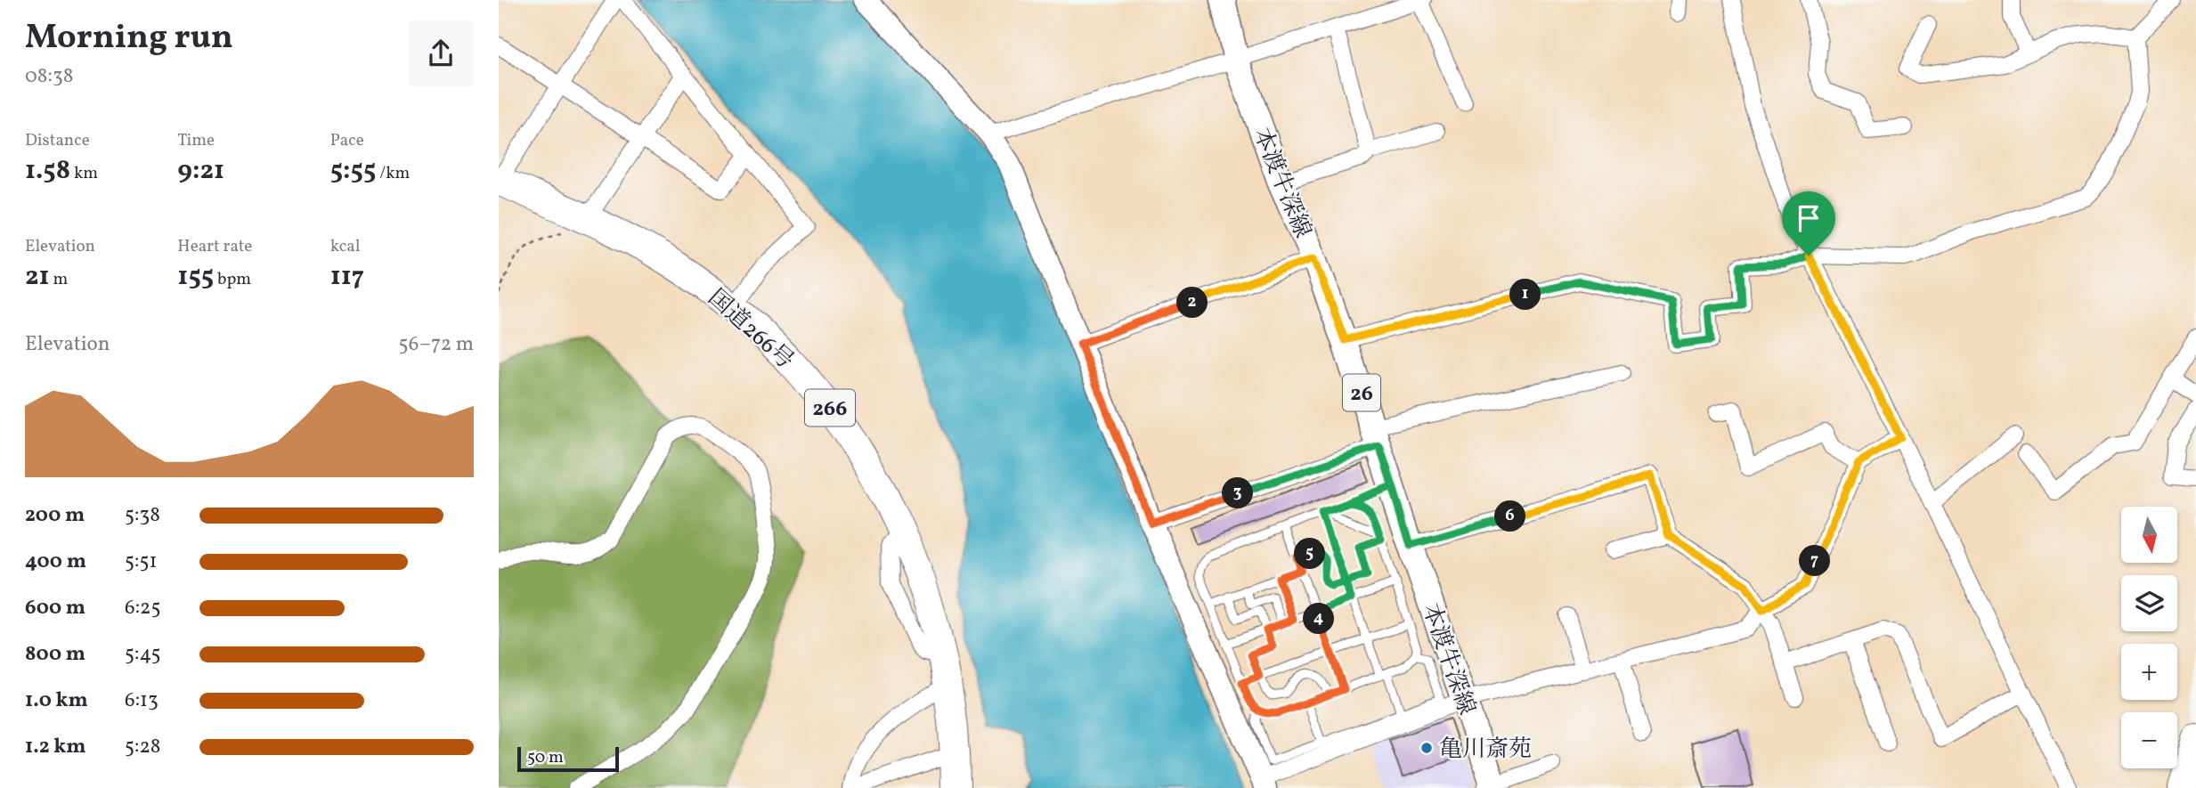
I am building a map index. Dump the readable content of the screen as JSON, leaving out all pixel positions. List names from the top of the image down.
{
  "streets": {
    "highway": ["国道266号", "266"],
    "main road": ["本渡牛深線", "26"]
  },
  "places": ["亀川斎苑"],
  "scale_bar": "50 m",
  "north": "bottom",
  "page": {
    "heading": ["Morning run", "08:38"],
    "stats": [
      ["Distance", "1.58 km"],
      ["Time", "9:21"],
      ["Pace", "5:55 /km"],
      ["Elevation", "21 m"],
      ["Heart rate", "155 bpm"],
      ["kcal", "117"]
    ],
    "pins": [
      "1",
      "2",
      "3",
      "6",
      "5",
      "7",
      "4"
    ],
    "chart": ["Elevation", "56–72 m"],
    "list": [
      {
        "name": "200 m",
        "note": "5:38"
      },
      {
        "name": "400 m",
        "note": "5:51"
      },
      {
        "name": "600 m",
        "note": "6:25"
      },
      {
        "name": "800 m",
        "note": "5:45"
      },
      {
        "name": "1.0 km",
        "note": "6:13"
      },
      {
        "name": "1.2 km",
        "note": "5:28"
      }
    ],
    "map_buttons": ["+", "−"],
    "scale": "50 m"
  }
}
